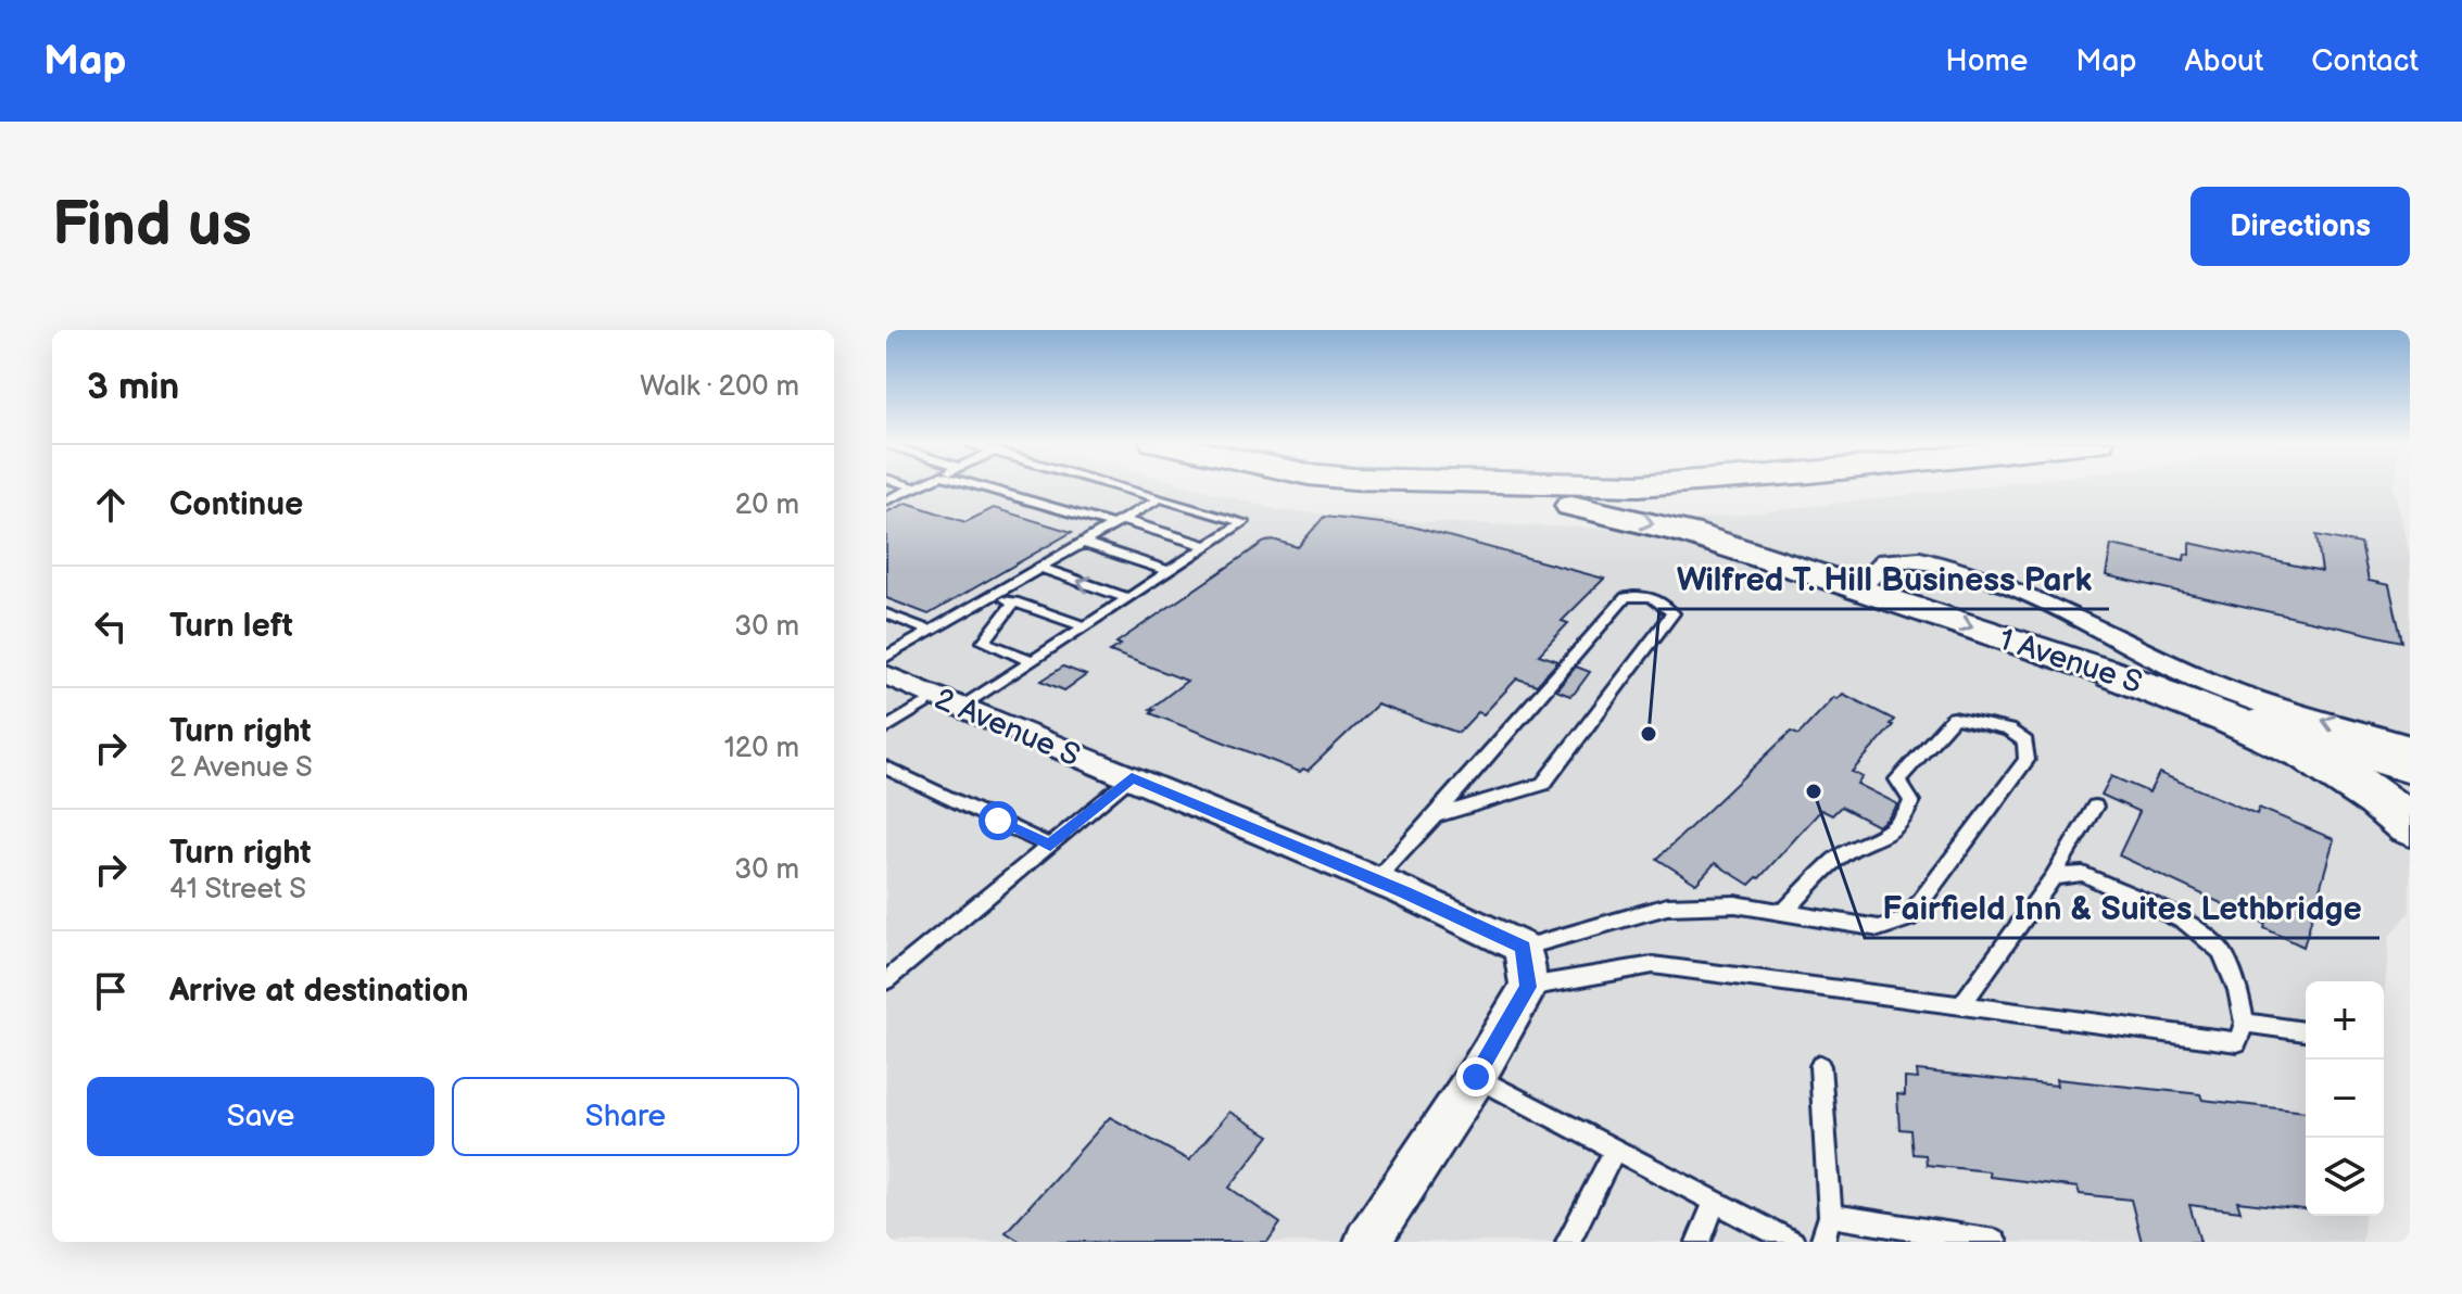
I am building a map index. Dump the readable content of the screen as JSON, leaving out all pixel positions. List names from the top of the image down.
{
  "streets": {
    "main road": ["1 Avenue S"],
    "street": ["2 Avenue S"]
  },
  "places": ["Wilfred T. Hill Business Park", "Fairfield Inn & Suites Lethbridge"],
  "page": {
    "header": "Map",
    "nav": [
      "Home",
      "Map",
      "About",
      "Contact"
    ],
    "buttons": [
      "Directions",
      ["Save", "Share"]
    ],
    "title": "Find us",
    "heading": ["3 min", "Walk · 200 m"],
    "list": [
      ["Continue", "20 m"],
      ["Turn left", "30 m"],
      ["Turn right", "2 Avenue S", "120 m"],
      ["Turn right", "41 Street S", "30 m"],
      "Arrive at destination"
    ],
    "map_buttons": ["+", "−"]
  }
}
